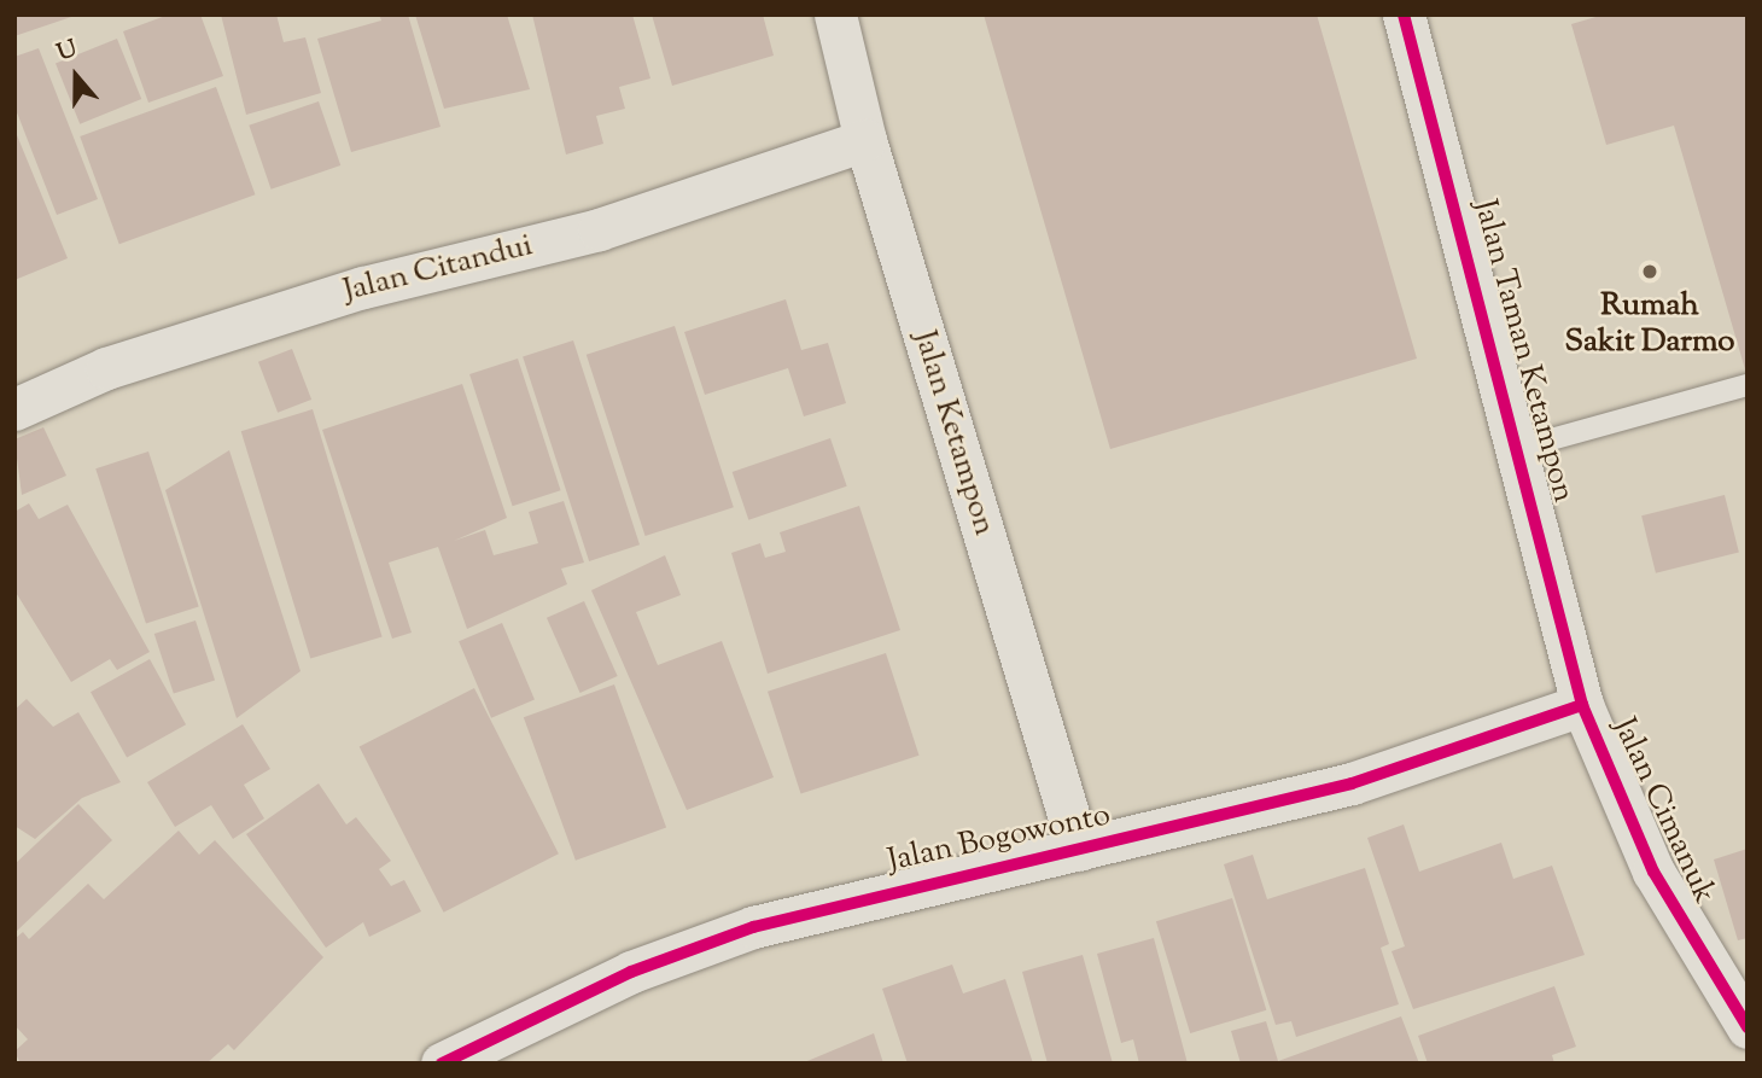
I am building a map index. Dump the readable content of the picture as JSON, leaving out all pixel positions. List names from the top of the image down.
{
  "streets": {
    "street": [
      "Jalan Citandui",
      "Jalan Taman Ketampon",
      "Jalan Ketampon",
      "Jalan Cimanuk",
      "Jalan Bogowonto"
    ]
  },
  "crossings": [
    ["Jalan Citandui", "Jalan Ketampon"],
    ["Jalan Taman Ketampon", "Jalan Cimanuk"],
    ["Jalan Taman Ketampon", "Jalan Bogowonto"],
    ["Jalan Ketampon", "Jalan Bogowonto"],
    ["Jalan Cimanuk", "Jalan Bogowonto"]
  ],
  "places": ["Rumah Sakit Darmo"],
  "north": "top"
}
